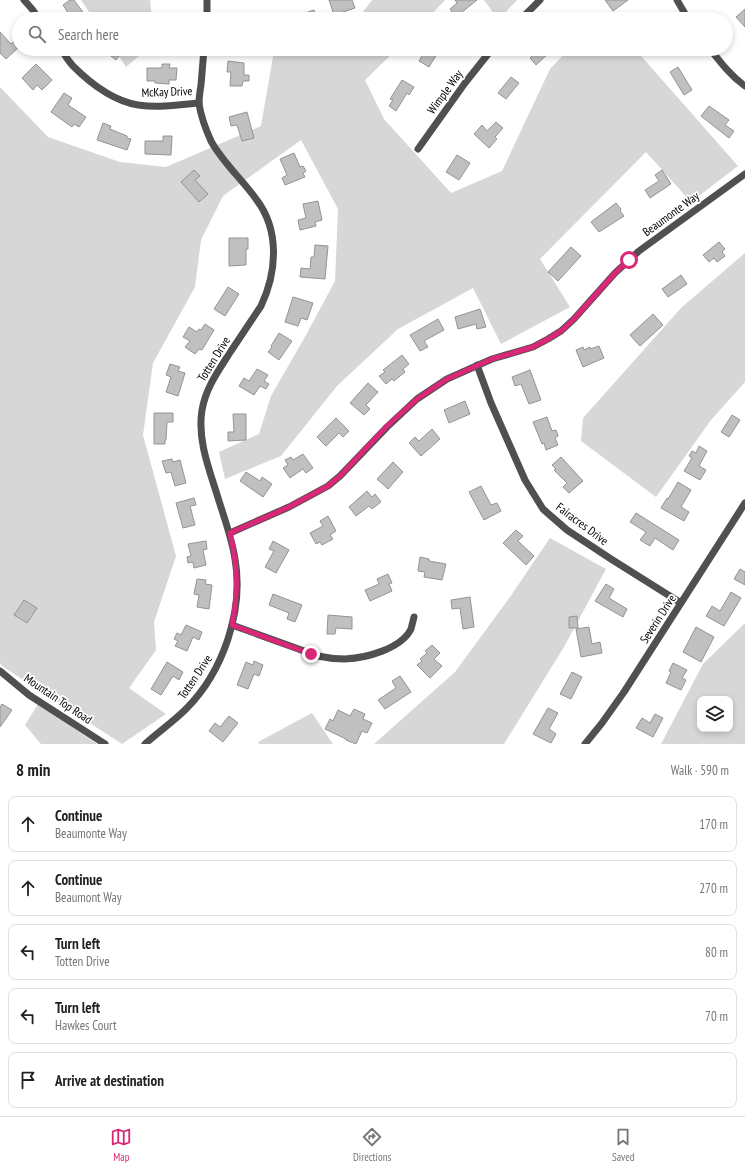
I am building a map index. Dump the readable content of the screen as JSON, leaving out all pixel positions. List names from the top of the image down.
{
  "streets": {
    "street": [
      "McKay Drive",
      "Wimple Way",
      "Beaumonte Way",
      "Totten Drive",
      "Fairacres Drive",
      "Severin Drive",
      "Mountain Top Road"
    ]
  },
  "crossings": [
    ["McKay Drive", "Totten Drive"],
    ["Beaumonte Way", "Totten Drive"],
    ["Beaumonte Way", "Fairacres Drive"],
    ["Fairacres Drive", "Severin Drive"]
  ],
  "page": {
    "search": "Search here",
    "heading": ["8 min", "Walk · 590 m"],
    "list": [
      ["Continue", "Beaumonte Way", "170 m"],
      ["Continue", "Beaumont Way", "270 m"],
      ["Turn left", "Totten Drive", "80 m"],
      ["Turn left", "Hawkes Court", "70 m"],
      "Arrive at destination"
    ],
    "nav": ["Map", "Directions", "Saved"]
  }
}
